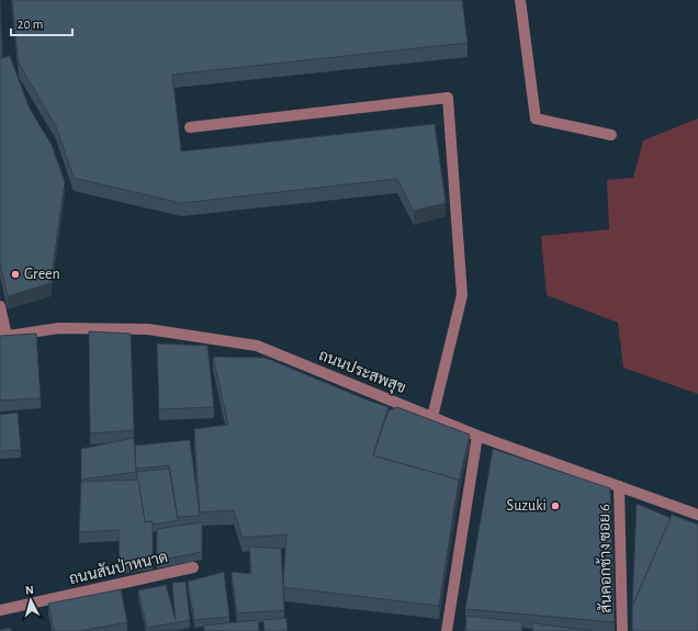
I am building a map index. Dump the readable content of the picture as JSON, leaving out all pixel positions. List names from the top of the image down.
{
  "streets": {
    "street": ["ถนนประสพสุข", "สันคอกช้าง ซอย 6", "ถนนสันป่าหนาด"]
  },
  "crossings": [
    ["ถนนประสพสุข", "สันคอกช้าง ซอย 6"]
  ],
  "places": ["Green", "Suzuki"],
  "scale_bar": "20 m",
  "north": "top"
}
